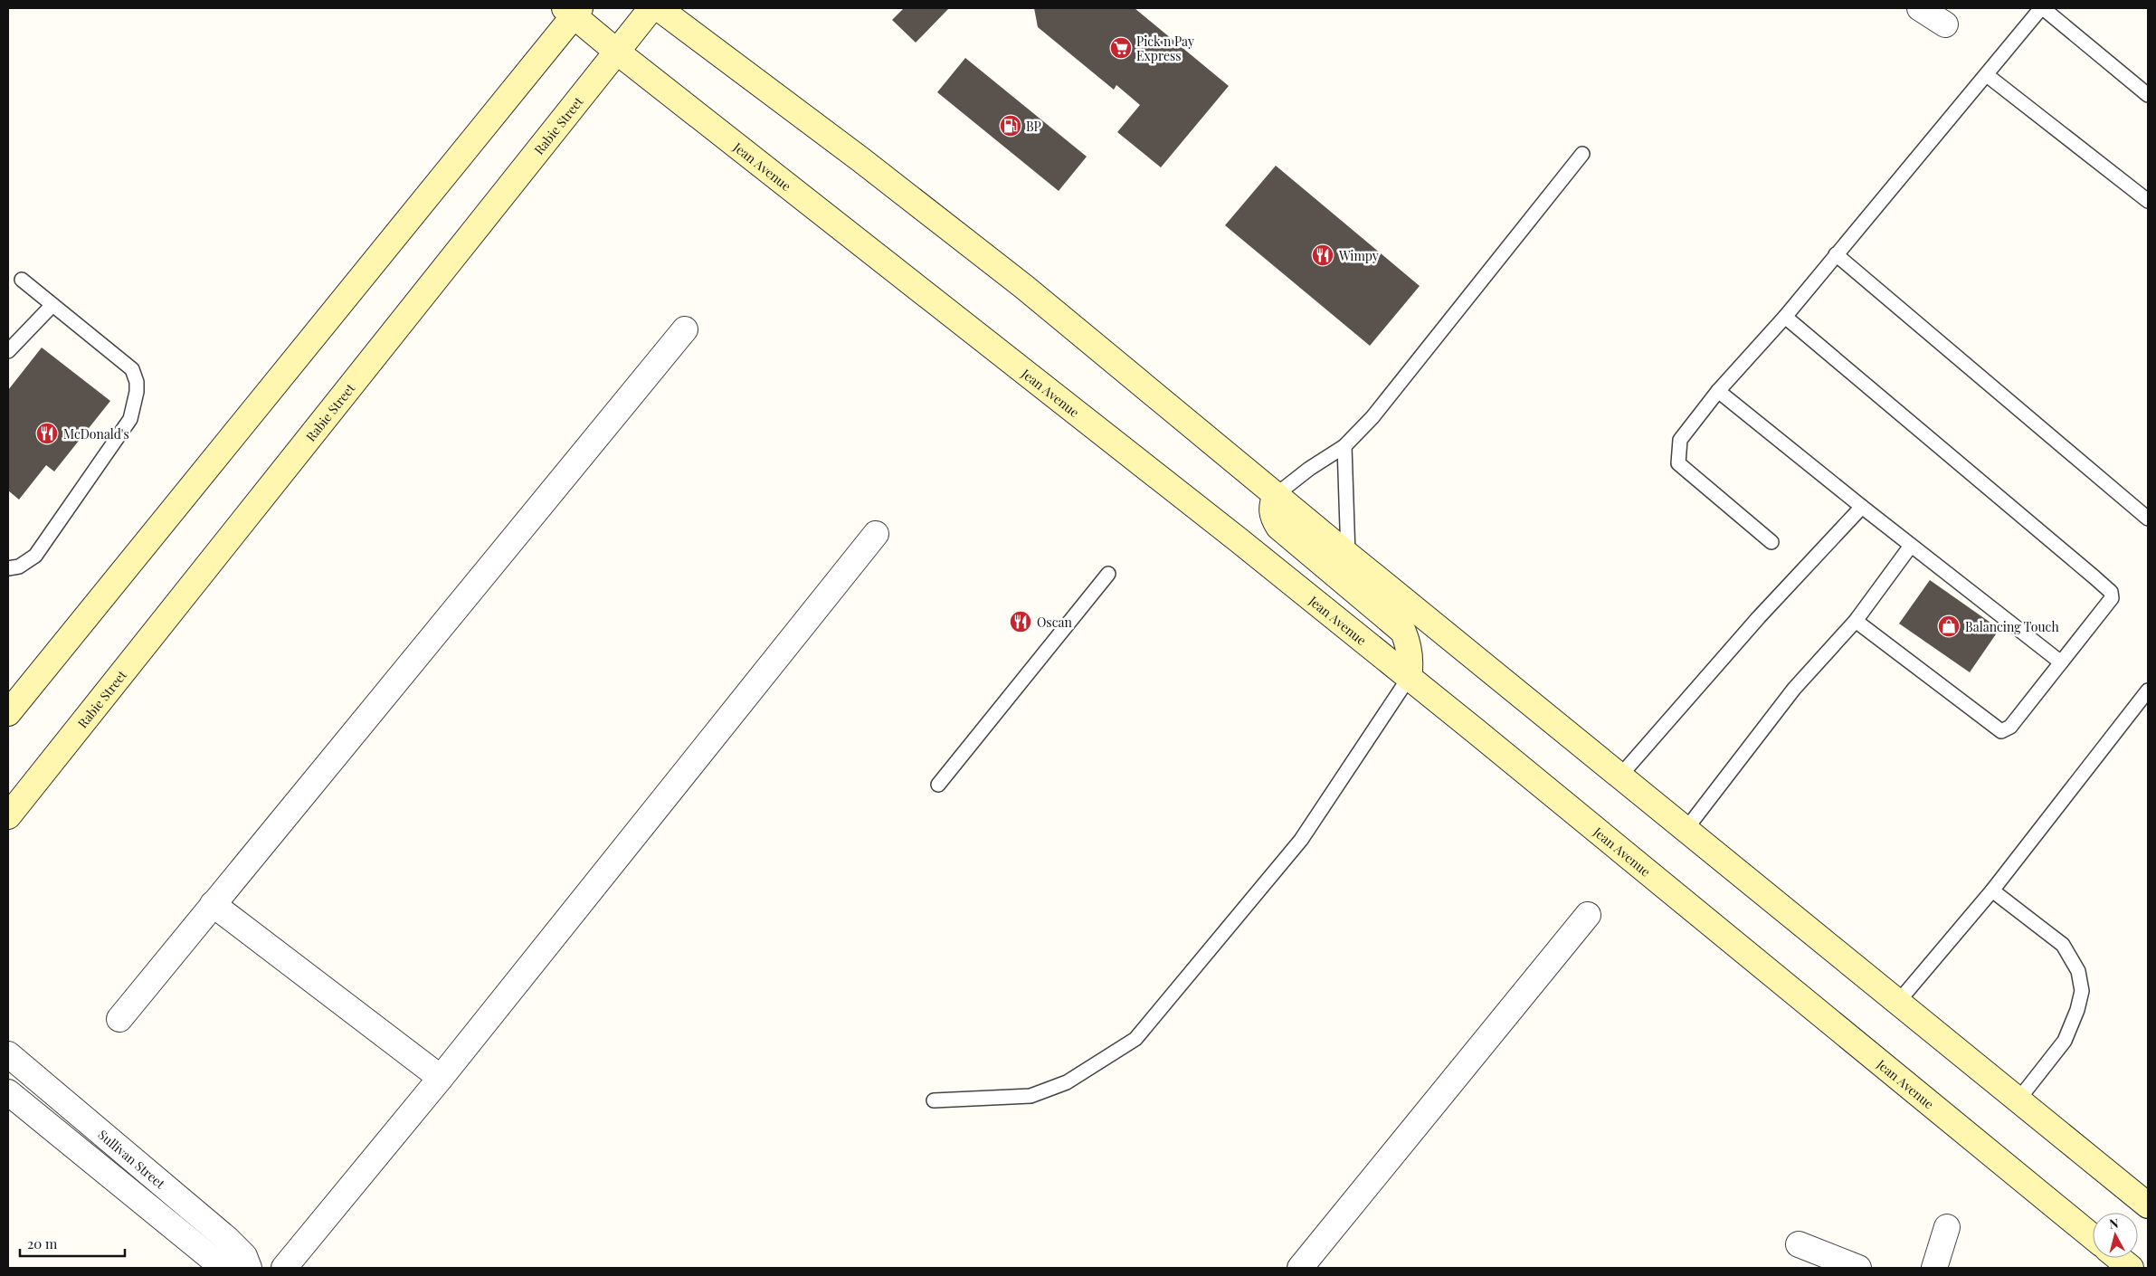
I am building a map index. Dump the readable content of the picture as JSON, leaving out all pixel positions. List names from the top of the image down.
{
  "streets": {
    "main road": ["Rabie Street", "Jean Avenue"],
    "street": ["Sullivan Street"]
  },
  "crossings": [
    ["Rabie Street", "Jean Avenue"]
  ],
  "places": {
    "supermarket": ["Pick n Pay Express"],
    "fuel station": ["BP"],
    "restaurant": ["Wimpy", "McDonald's", "Oscan"],
    "shop": ["Balancing Touch"]
  },
  "scale_bar": "20 m",
  "north": "top"
}
